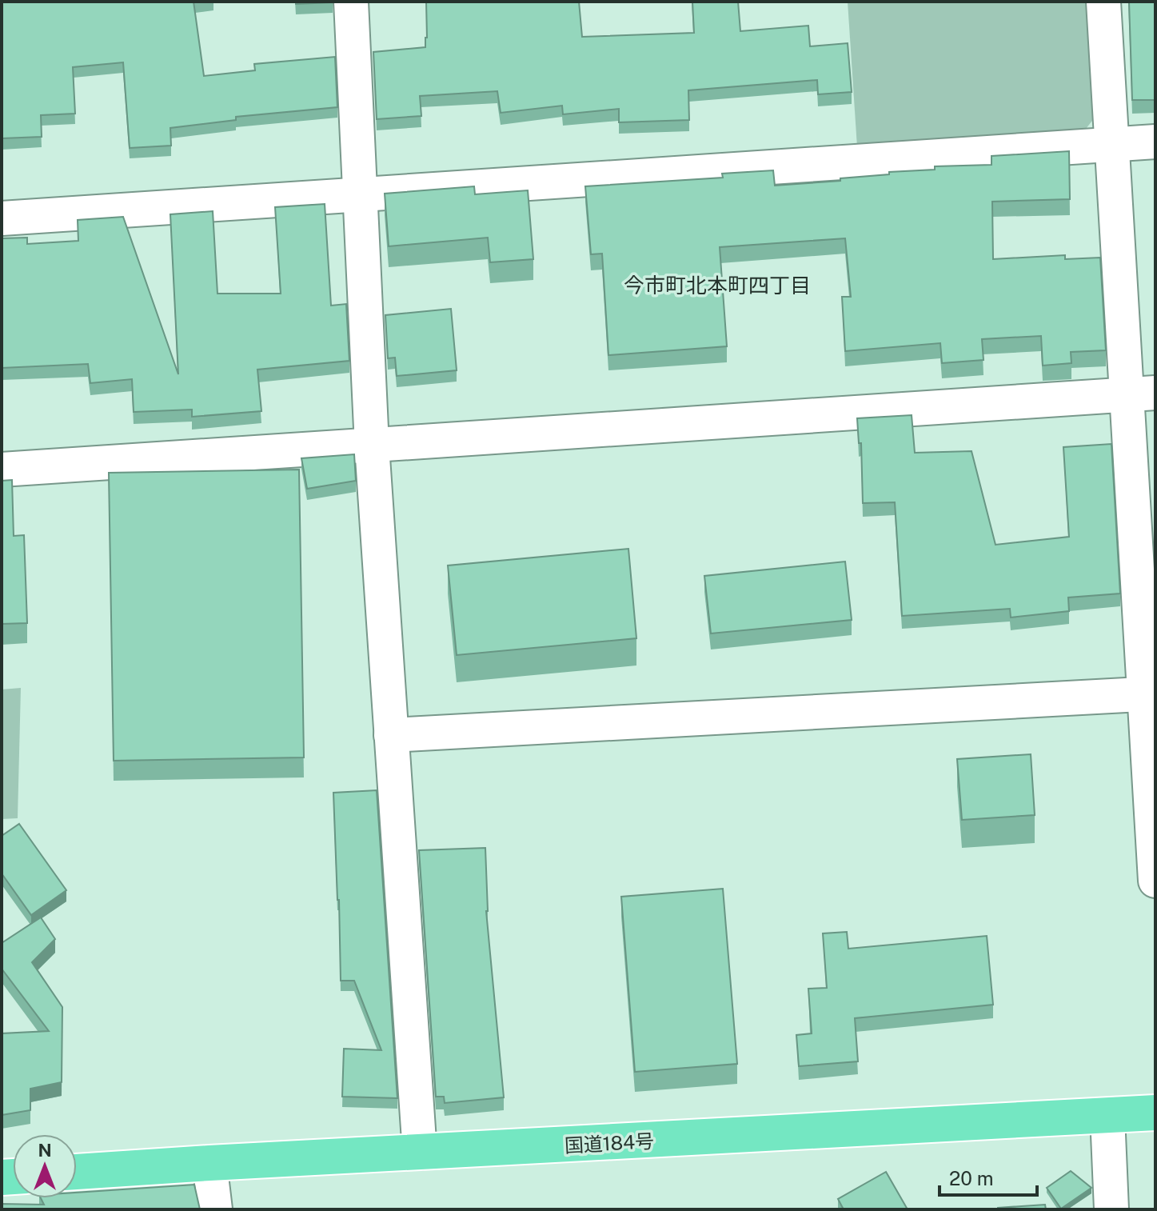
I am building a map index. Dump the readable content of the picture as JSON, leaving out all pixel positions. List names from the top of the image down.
{
  "streets": {
    "highway": ["国道184号"]
  },
  "districts": ["今市町北本町四丁目"],
  "scale_bar": "20 m",
  "north": "top"
}
